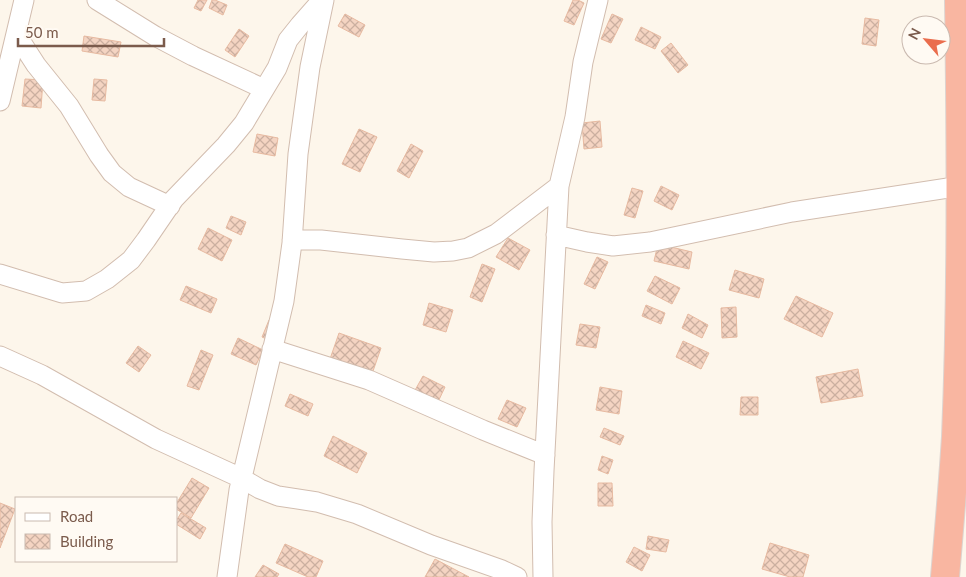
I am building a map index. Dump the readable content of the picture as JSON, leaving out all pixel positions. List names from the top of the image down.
{
  "legend": ["Road", "Building"],
  "scale_bar": "50 m",
  "north": "top left"
}
